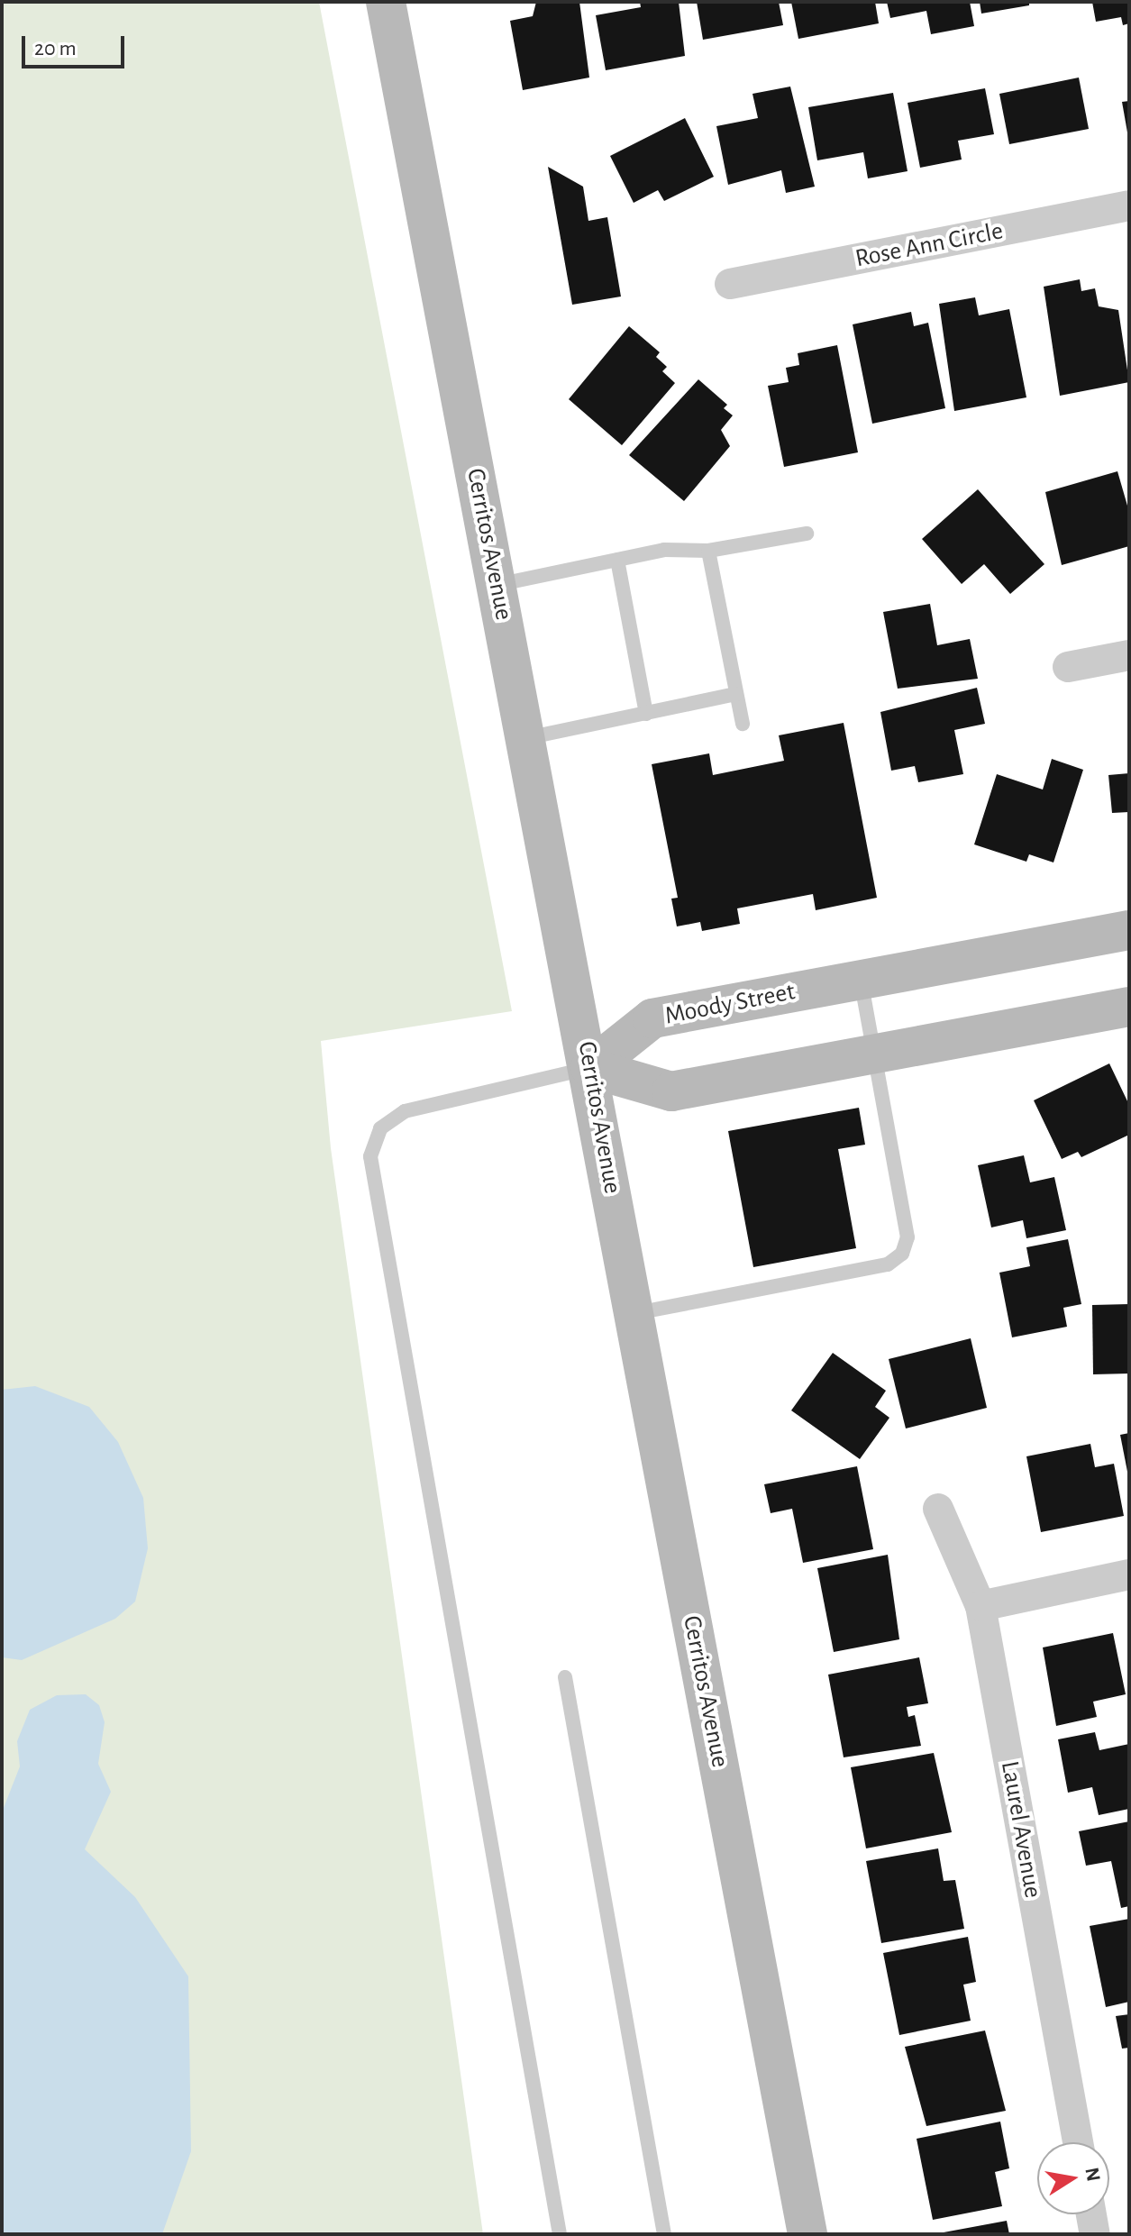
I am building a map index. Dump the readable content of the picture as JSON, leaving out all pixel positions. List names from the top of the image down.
{
  "streets": {
    "main road": ["Cerritos Avenue", "Moody Street"],
    "street": ["Rose Ann Circle", "Laurel Avenue"]
  },
  "crossings": [
    ["Cerritos Avenue", "Moody Street"]
  ],
  "scale_bar": "20 m",
  "north": "right"
}
